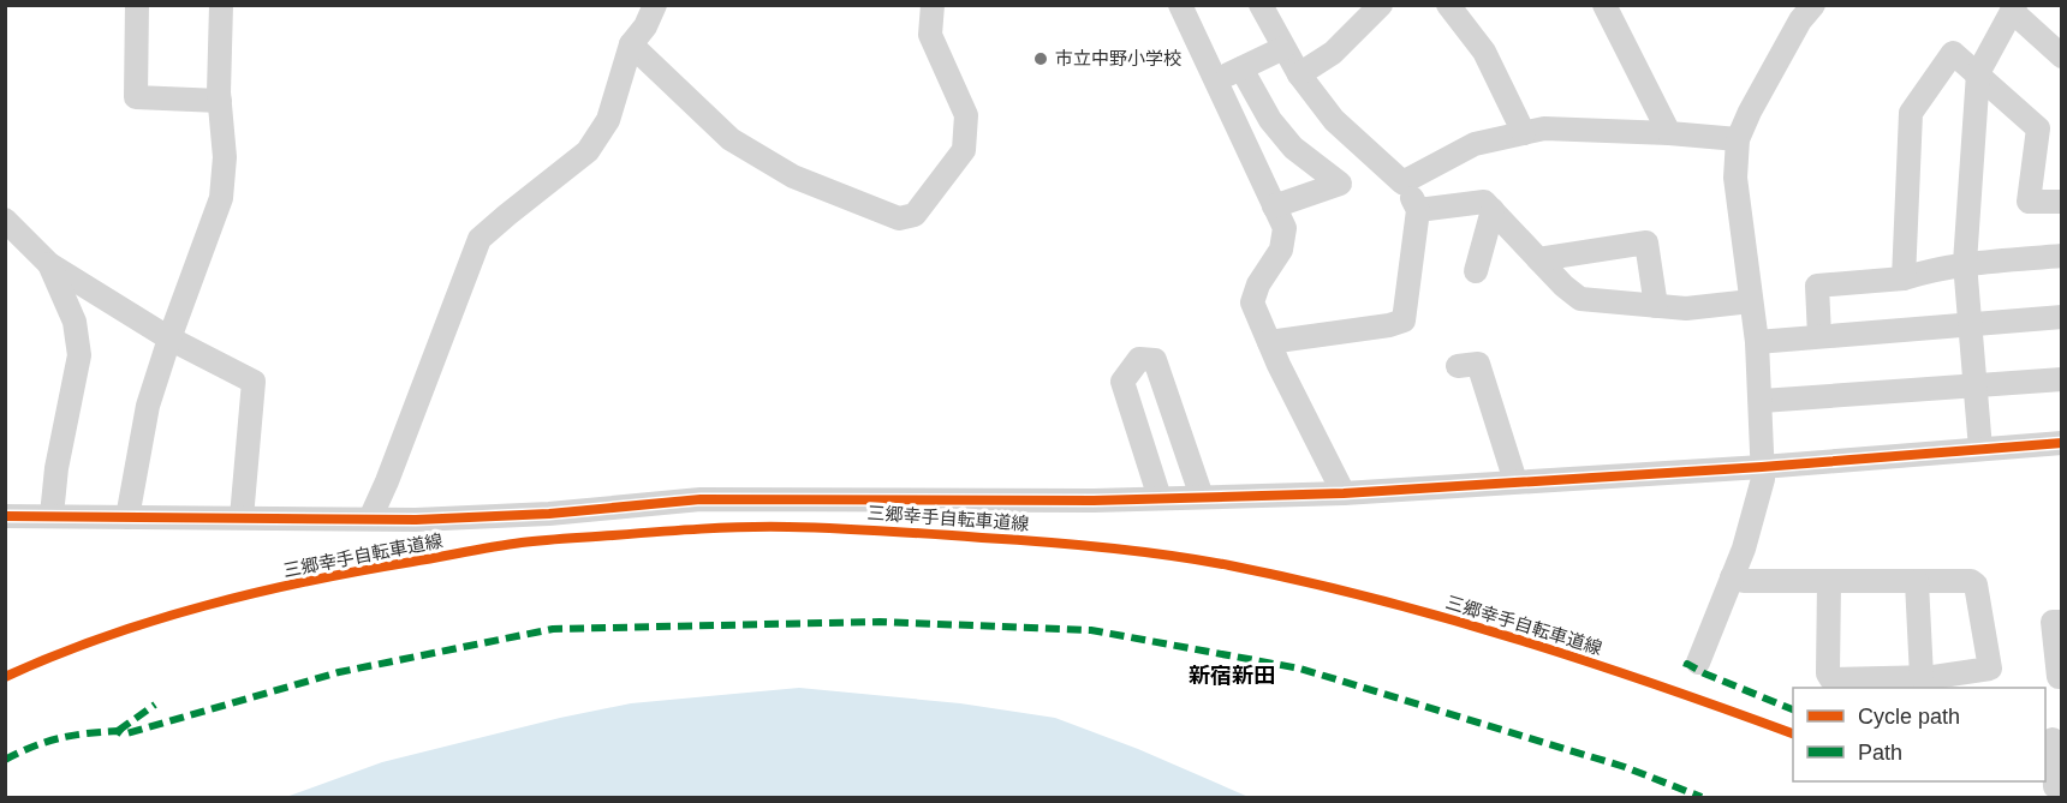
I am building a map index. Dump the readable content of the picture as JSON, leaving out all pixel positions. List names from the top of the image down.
{
  "streets": {
    "cycle path": ["三郷幸手自転車道線"]
  },
  "districts": ["新宿新田"],
  "places": ["市立中野小学校"],
  "legend": ["Cycle path", "Path"]
}
